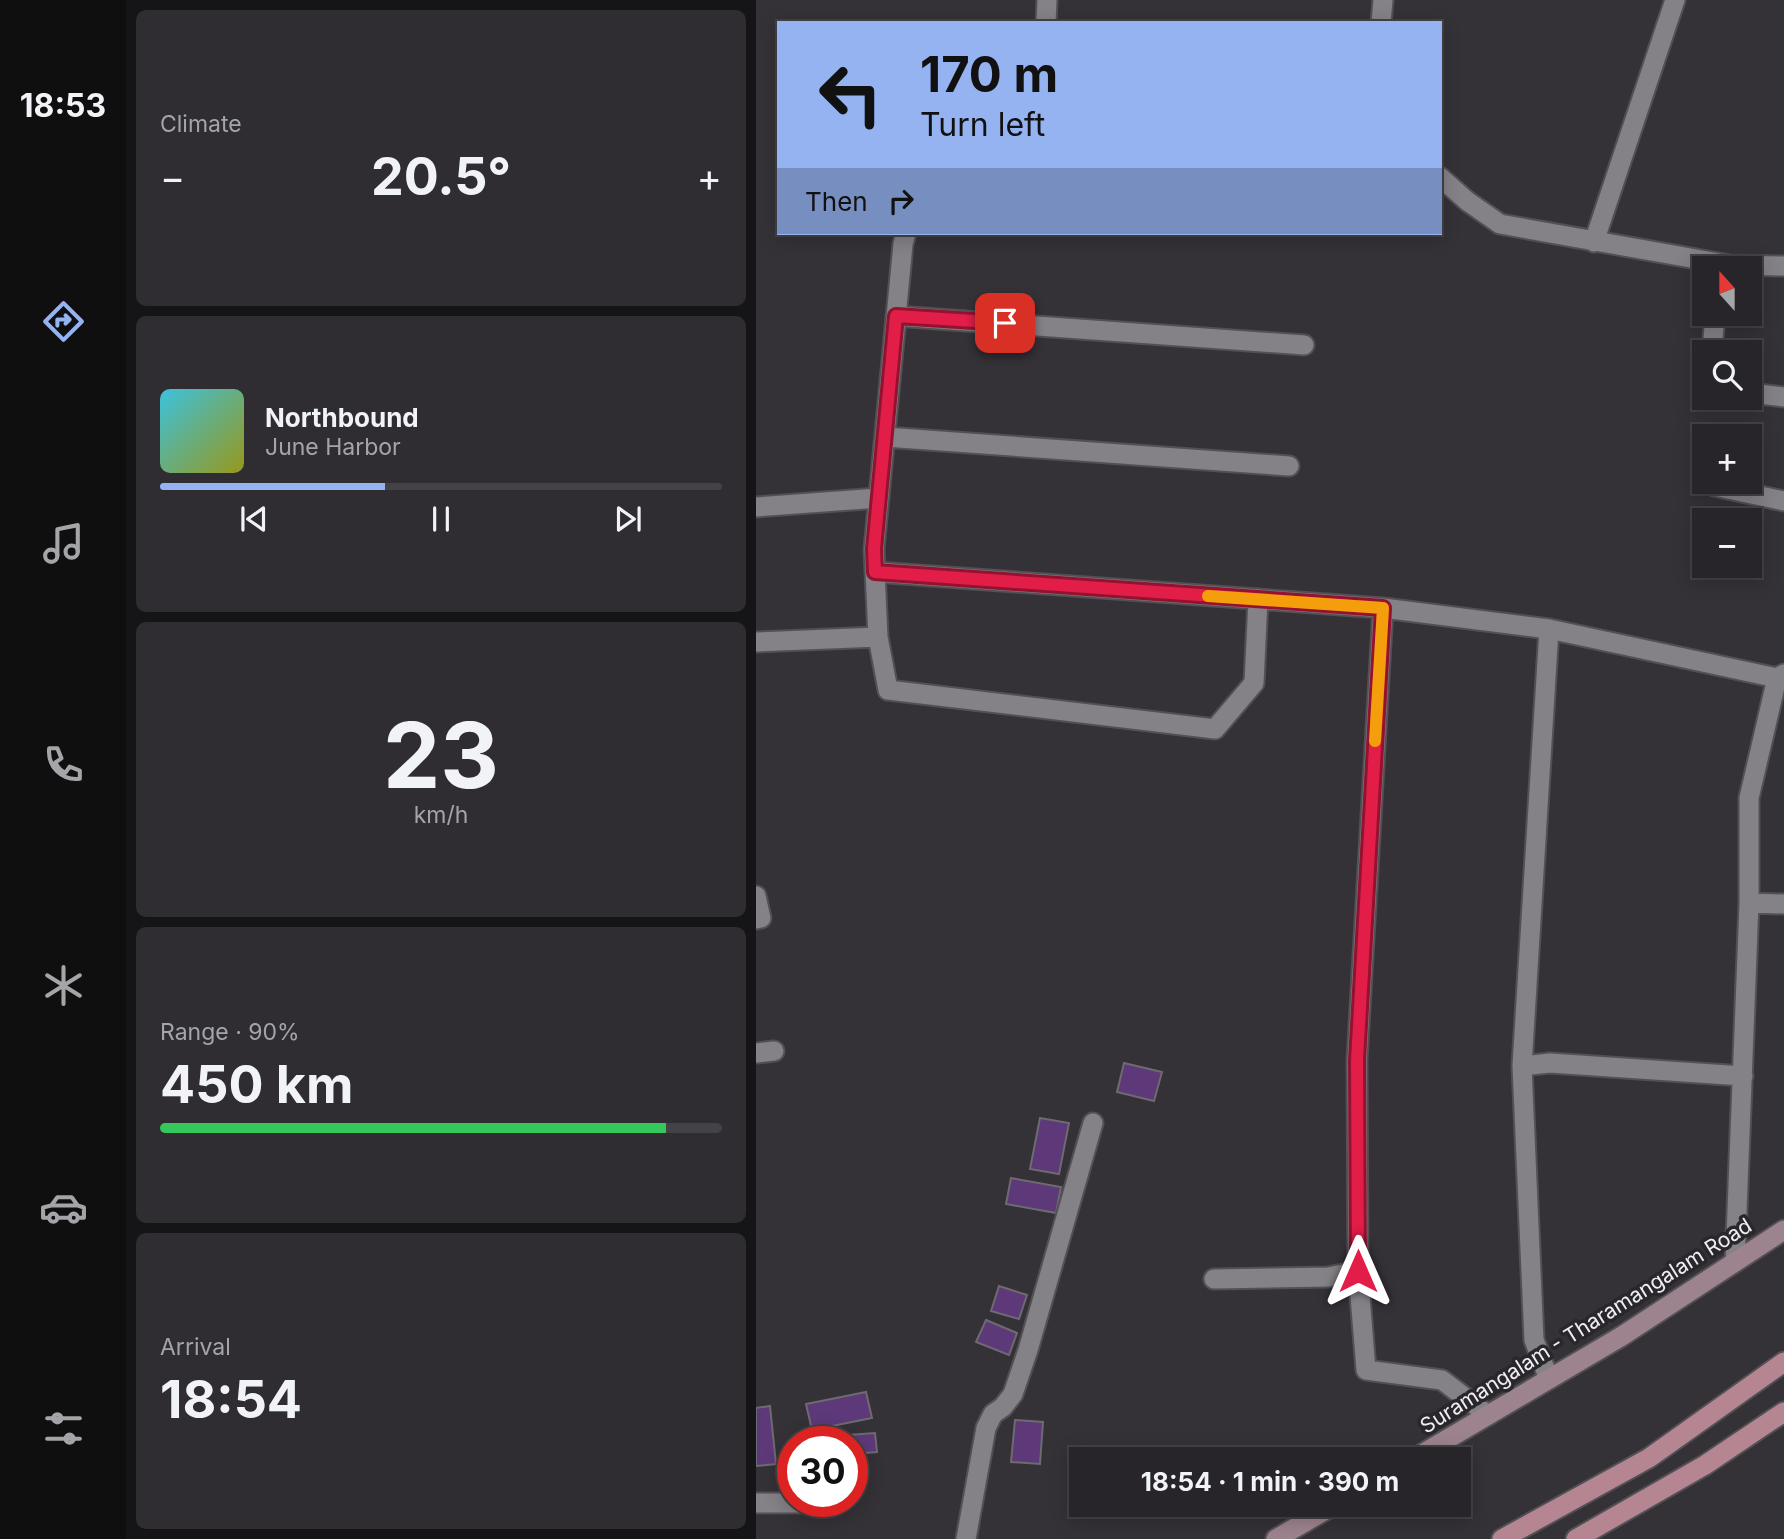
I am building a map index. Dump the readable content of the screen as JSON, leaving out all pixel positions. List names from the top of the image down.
{
  "streets": {
    "main road": ["Suramangalam - Tharamangalam Road"]
  },
  "north": "top",
  "page": {
    "tabs": "18:53",
    "tile": [
      "Climate",
      ["23", "km/h"],
      ["Range · 90%", "450 km"],
      ["Arrival", "18:54"]
    ],
    "turn": ["170 m", "Turn left"],
    "heat": ["−", "20.5°", "+"],
    "then": "Then",
    "map_buttons": ["+", "−"],
    "song": ["Northbound", "June Harbor"],
    "limit": "30",
    "trip": "18:54 · 1 min · 390 m"
  }
}
